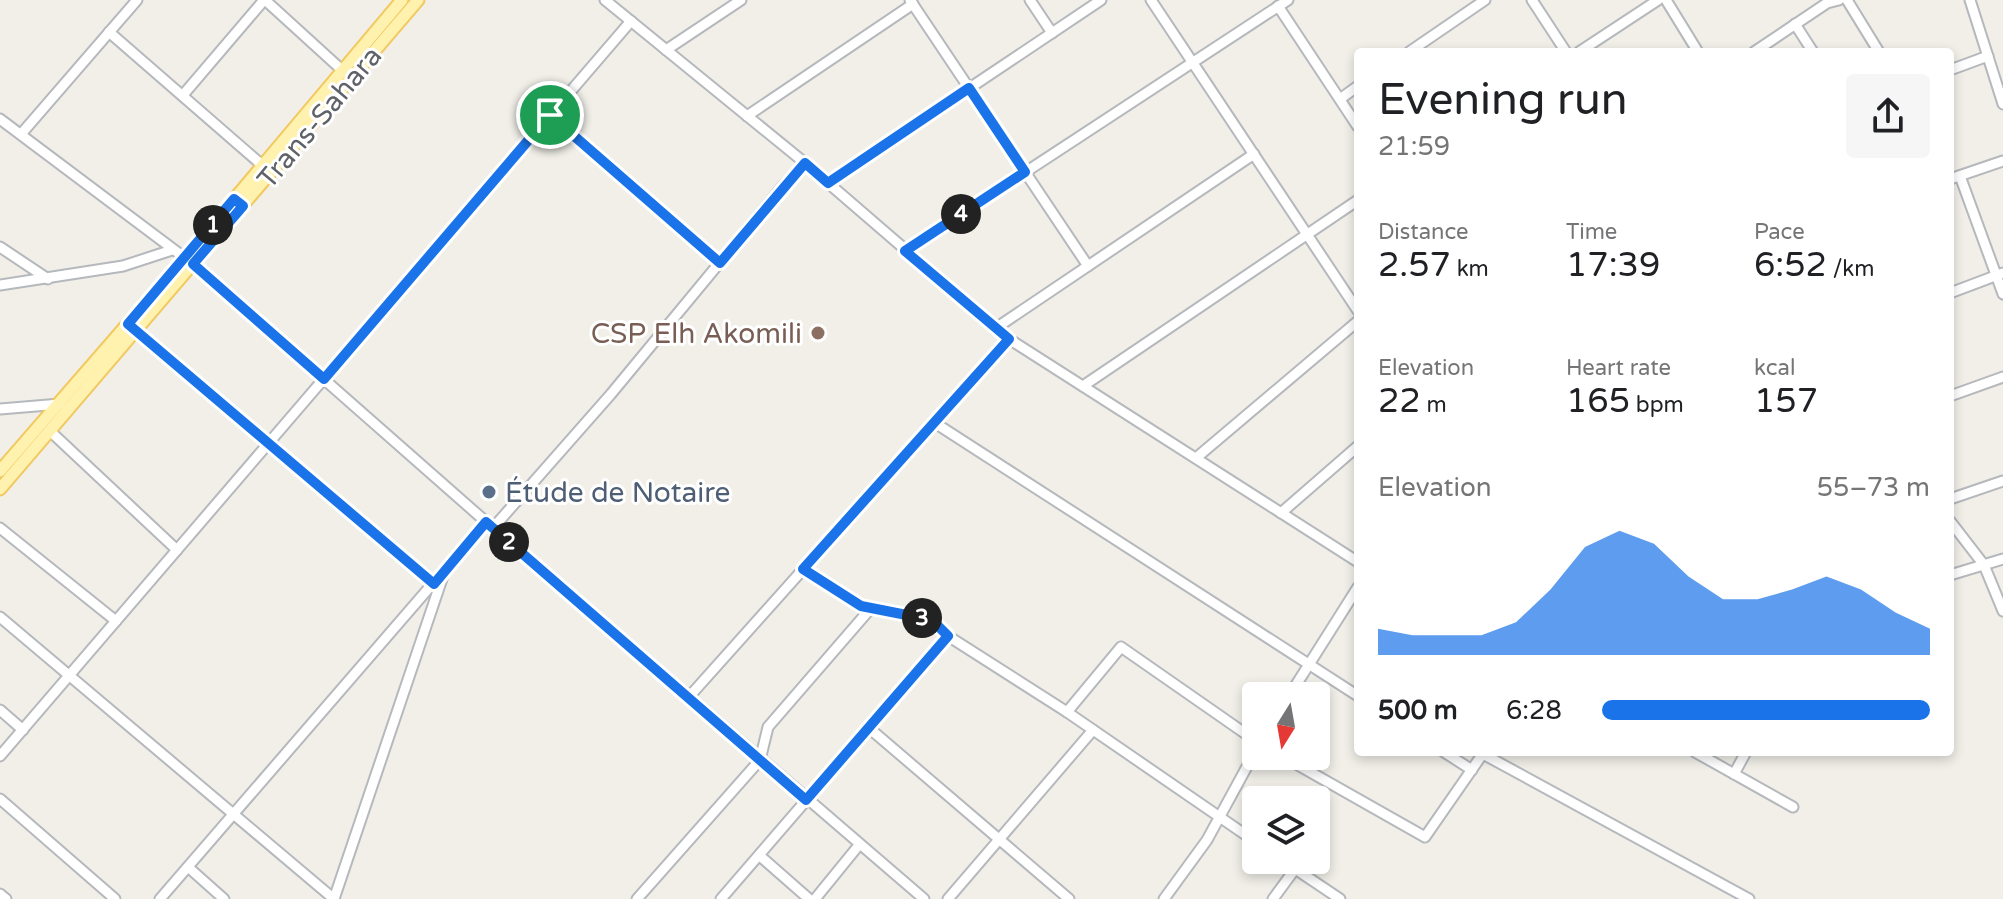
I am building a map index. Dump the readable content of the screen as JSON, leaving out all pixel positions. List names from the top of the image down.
{
  "streets": {
    "main road": ["Trans-Sahara"]
  },
  "places": ["CSP Elh Akomili", "Étude de Notaire"],
  "north": "bottom",
  "page": {
    "heading": ["Evening run", "21:59"],
    "stats": [
      ["Distance", "2.57 km"],
      ["Time", "17:39"],
      ["Pace", "6:52 /km"],
      ["Elevation", "22 m"],
      ["Heart rate", "165 bpm"],
      ["kcal", "157"]
    ],
    "pins": [
      "4",
      "1",
      "2",
      "3"
    ],
    "chart": ["Elevation", "55–73 m"],
    "list": [
      {
        "name": "500 m",
        "note": "6:28"
      }
    ]
  }
}
